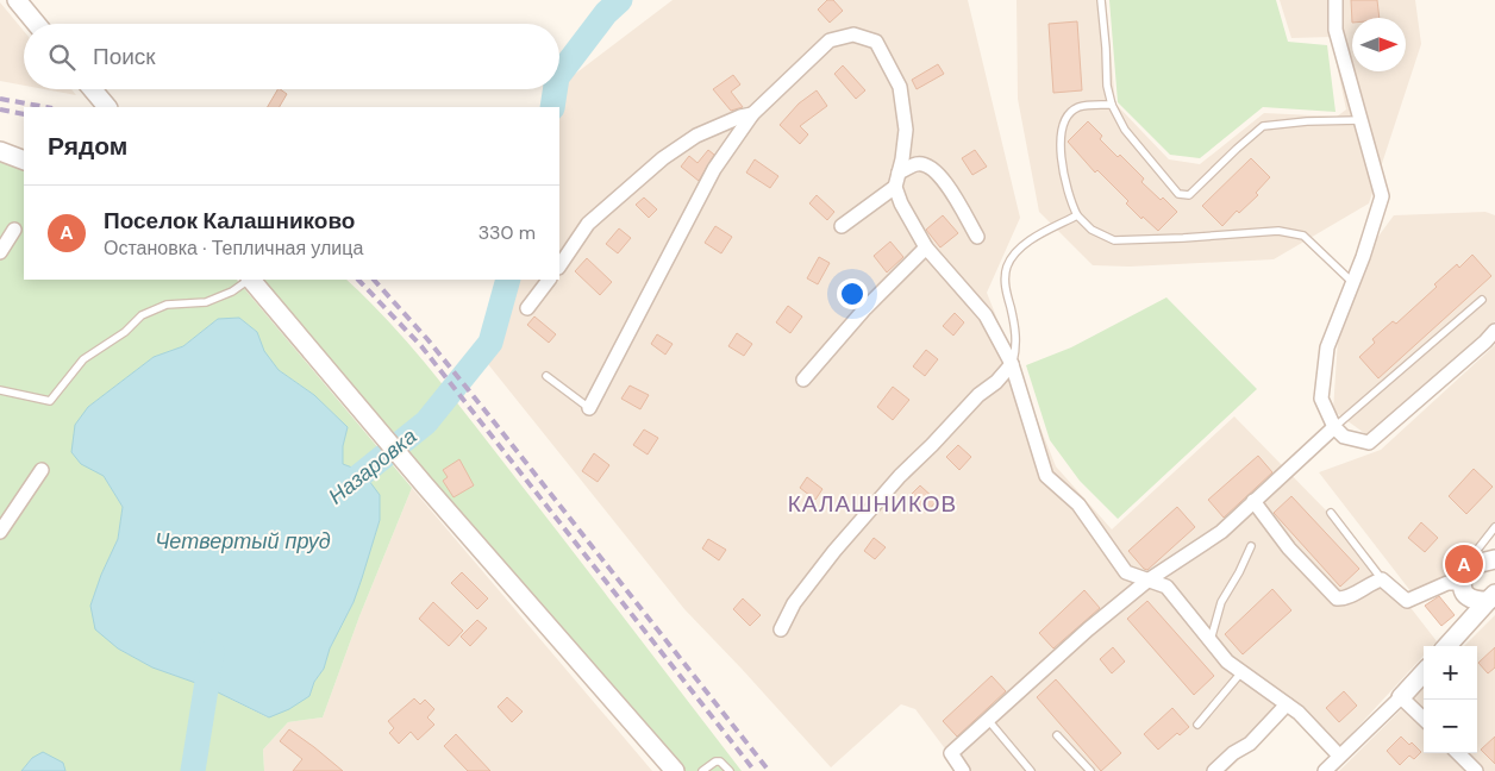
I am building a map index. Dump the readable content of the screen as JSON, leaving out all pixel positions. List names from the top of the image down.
{
  "districts": ["КАЛАШНИКОВ"],
  "water": ["Назаровка", "Четвертый пруд"],
  "north": "right",
  "page": {
    "search": "Поиск",
    "heading": "Рядом",
    "list": [
      {
        "mark": "A",
        "name": "Поселок Калашниково",
        "note": "Остановка · Тепличная улица",
        "value": "330 m"
      }
    ],
    "pins": "A",
    "map_buttons": ["+", "−"]
  }
}
